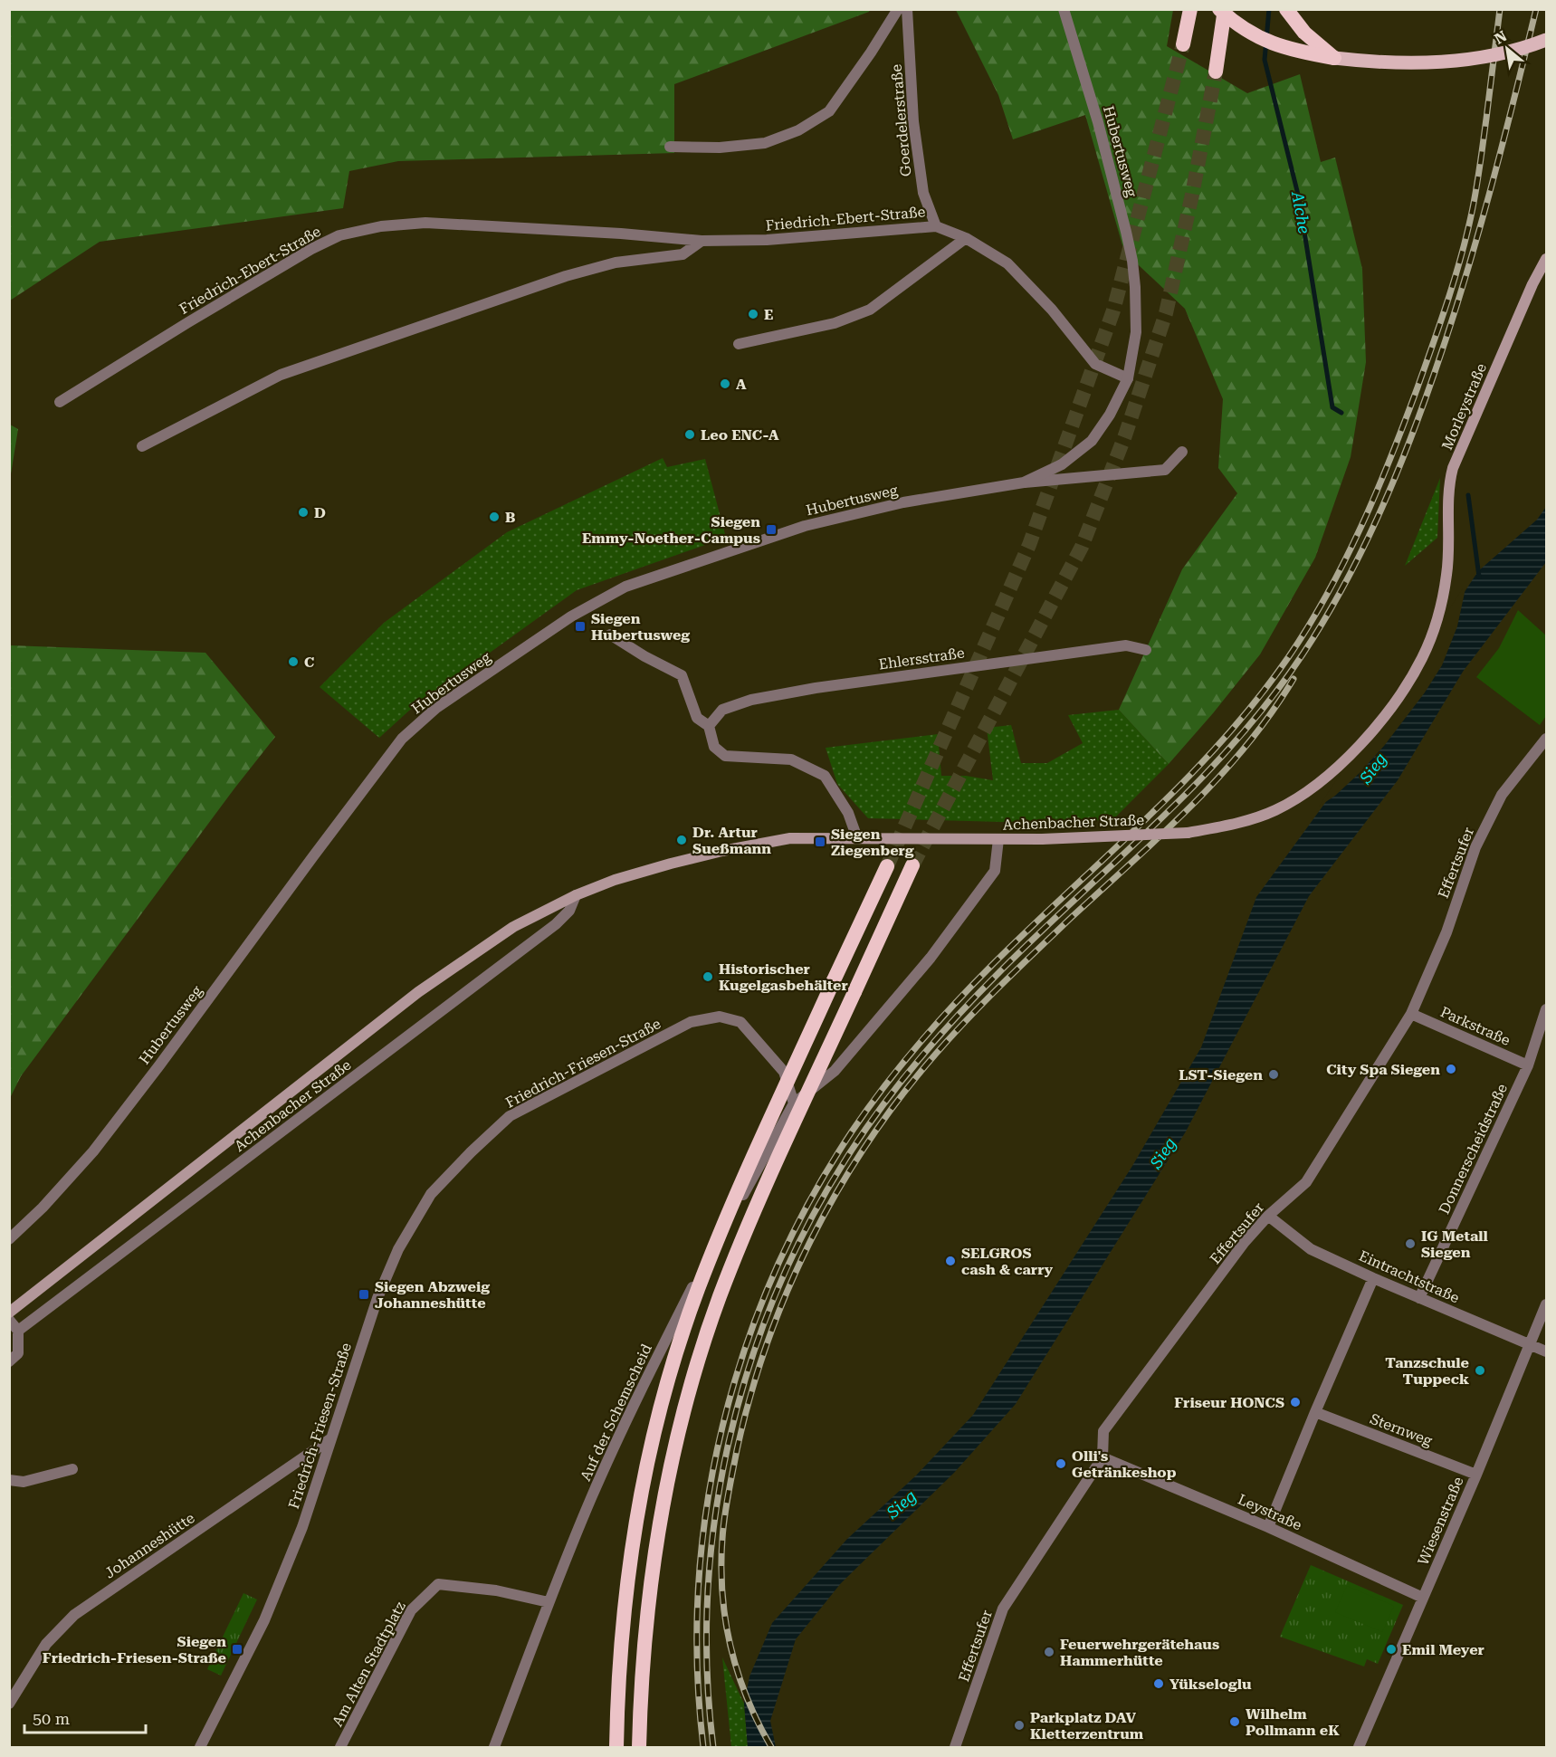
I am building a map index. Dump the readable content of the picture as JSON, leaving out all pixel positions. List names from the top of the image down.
{
  "streets": {
    "main road": ["Morleystraße", "Achenbacher Straße"],
    "street": [
      "Goerdelerstraße",
      "Hubertusweg",
      "Friedrich-Ebert-Straße",
      "Ehlersstraße",
      "Effertsufer",
      "Parkstraße",
      "Friedrich-Friesen-Straße",
      "Donnerscheidstraße",
      "Eintrachtstraße",
      "Auf der Schemscheid",
      "Sternweg",
      "Leystraße",
      "Wiesenstraße",
      "Johanneshütte",
      "Am Alten Stadtplatz"
    ]
  },
  "crossings": [
    ["Goerdelerstraße", "Friedrich-Ebert-Straße"],
    ["Hubertusweg", "Friedrich-Ebert-Straße"],
    ["Morleystraße", "Achenbacher Straße"],
    ["Effertsufer", "Parkstraße"],
    ["Effertsufer", "Eintrachtstraße"],
    ["Effertsufer", "Leystraße"],
    ["Parkstraße", "Donnerscheidstraße"],
    ["Friedrich-Friesen-Straße", "Auf der Schemscheid"],
    ["Friedrich-Friesen-Straße", "Johanneshütte"],
    ["Donnerscheidstraße", "Eintrachtstraße"],
    ["Eintrachtstraße", "Wiesenstraße"],
    ["Auf der Schemscheid", "Am Alten Stadtplatz"],
    ["Sternweg", "Wiesenstraße"],
    ["Leystraße", "Wiesenstraße"]
  ],
  "water": ["Alche", "Sieg"],
  "places": {
    "other": [
      "E",
      "A",
      "Leo ENC-A",
      "D",
      "B",
      "C",
      "Dr. Artur Sueßmann",
      "Historischer Kugelgasbehälter",
      "City Spa Siegen",
      "LST-Siegen",
      "IG Metall Siegen",
      "SELGROS cash & carry",
      "Tanzschule Tuppeck",
      "Friseur HONCS",
      "Olli's Getränkeshop",
      "Emil Meyer",
      "Feuerwehrgerätehaus Hammerhütte",
      "Yükseloglu",
      "Wilhelm Pollmann eK",
      "Parkplatz DAV Kletterzentrum"
    ],
    "transit": [
      "Siegen Emmy-Noether-Campus",
      "Siegen Hubertusweg",
      "Siegen Ziegenberg",
      "Siegen Abzweig Johanneshütte",
      "Siegen Friedrich-Friesen-Straße"
    ]
  },
  "scale_bar": "50 m",
  "north": "top left"
}
